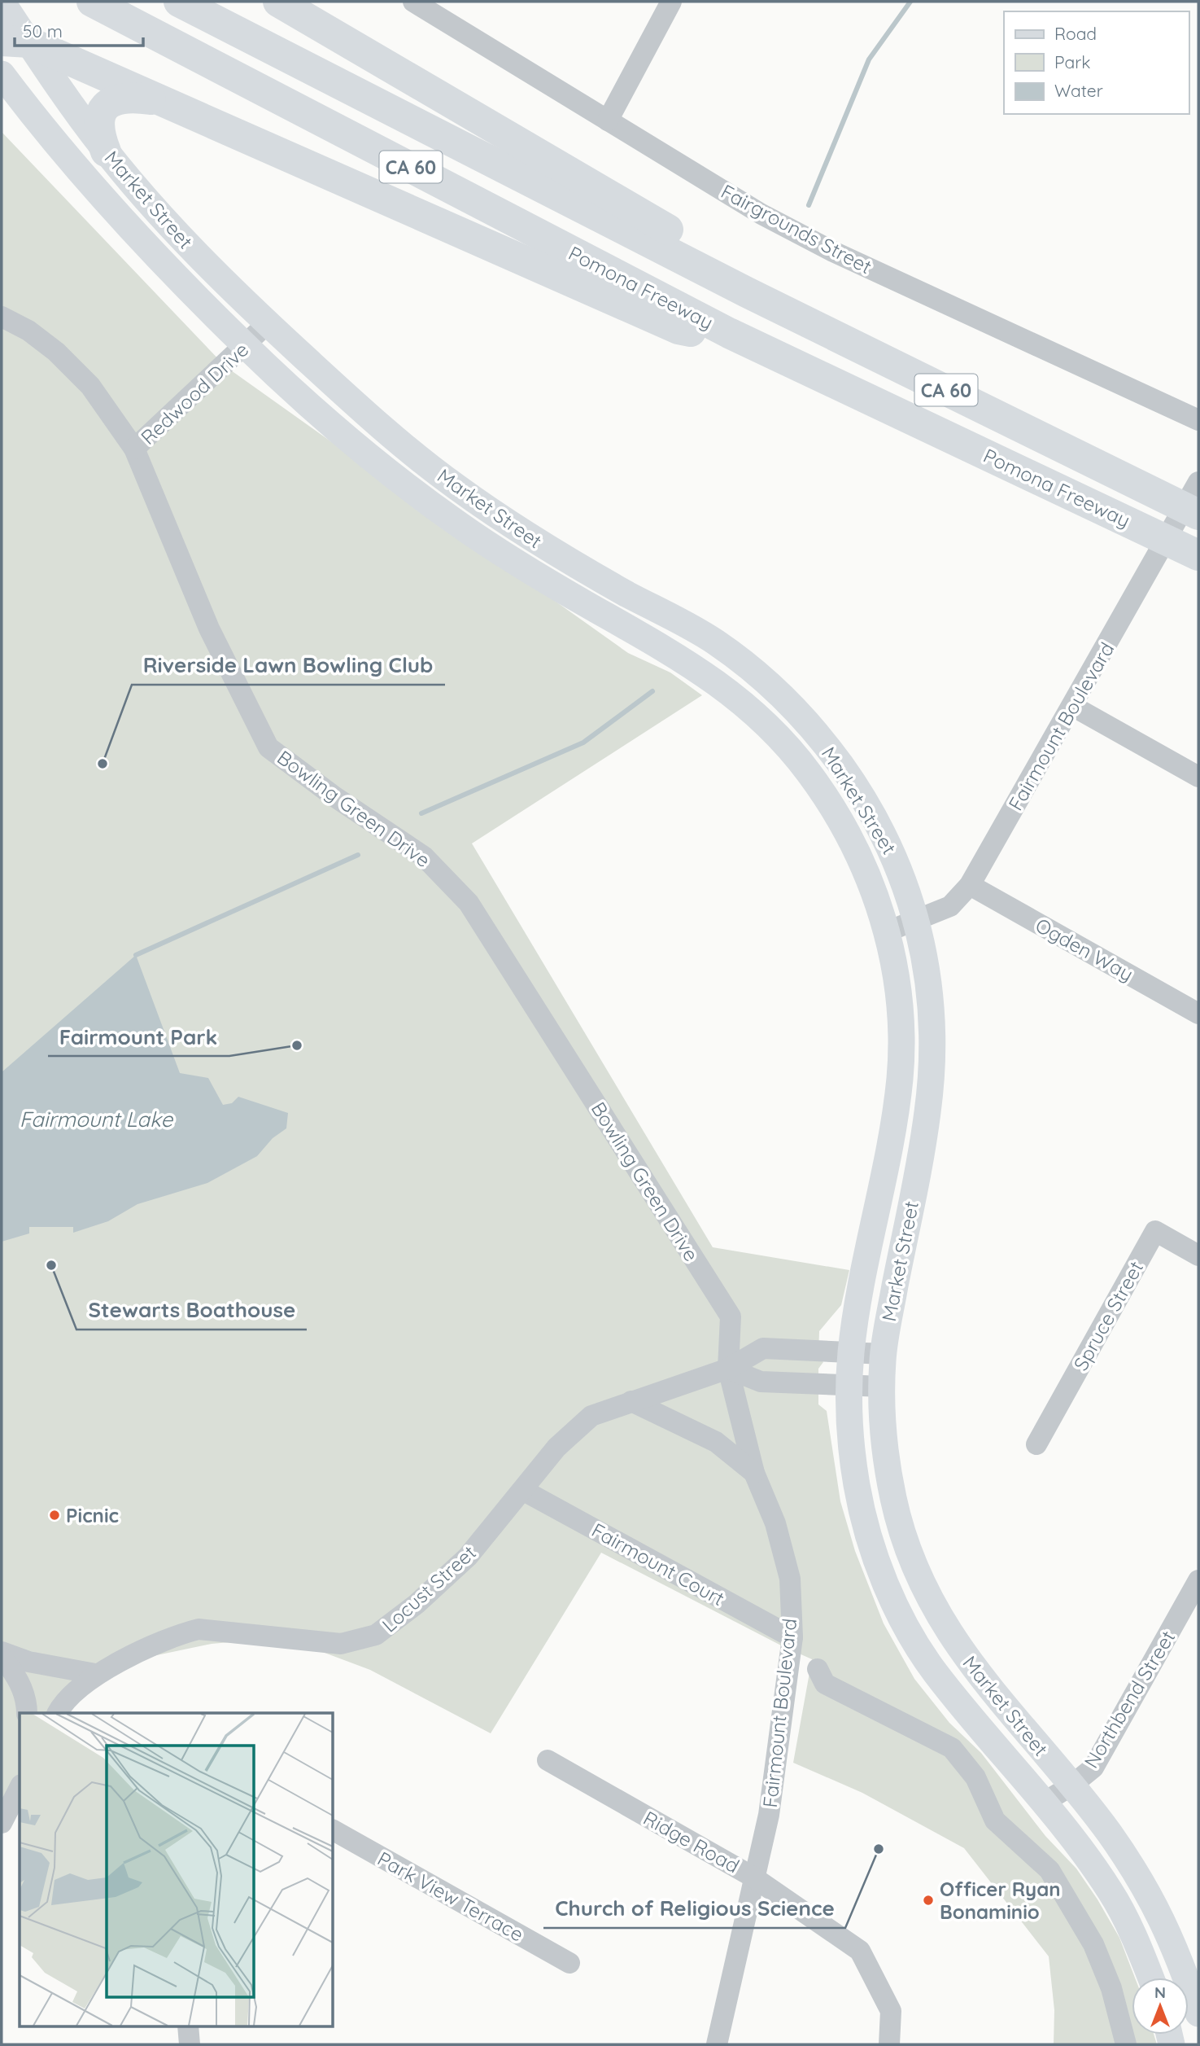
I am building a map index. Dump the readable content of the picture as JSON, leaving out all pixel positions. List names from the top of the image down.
{
  "streets": {
    "highway": ["CA 60", "Pomona Freeway"],
    "main road": ["Market Street"],
    "street": [
      "Fairgrounds Street",
      "Redwood Drive",
      "Fairmount Boulevard",
      "Bowling Green Drive",
      "Ogden Way",
      "Spruce Street",
      "Fairmount Court",
      "Locust Street",
      "Northbend Street",
      "Ridge Road",
      "Park View Terrace"
    ]
  },
  "crossings": [
    ["Market Street", "Redwood Drive"],
    ["Market Street", "Fairmount Boulevard"],
    ["Market Street", "Locust Street"],
    ["Market Street", "Northbend Street"],
    ["Redwood Drive", "Bowling Green Drive"],
    ["Fairmount Boulevard", "Bowling Green Drive"],
    ["Fairmount Boulevard", "Ogden Way"],
    ["Fairmount Boulevard", "Fairmount Court"],
    ["Fairmount Boulevard", "Locust Street"],
    ["Fairmount Boulevard", "Ridge Road"],
    ["Fairmount Court", "Locust Street"]
  ],
  "water": ["Fairmount Lake"],
  "places": [
    "Riverside Lawn Bowling Club",
    "Fairmount Park",
    "Stewarts Boathouse",
    "Picnic",
    "Church of Religious Science",
    "Officer Ryan Bonaminio"
  ],
  "legend": ["Road", "Park", "Water"],
  "scale_bar": "50 m",
  "north": "top"
}
